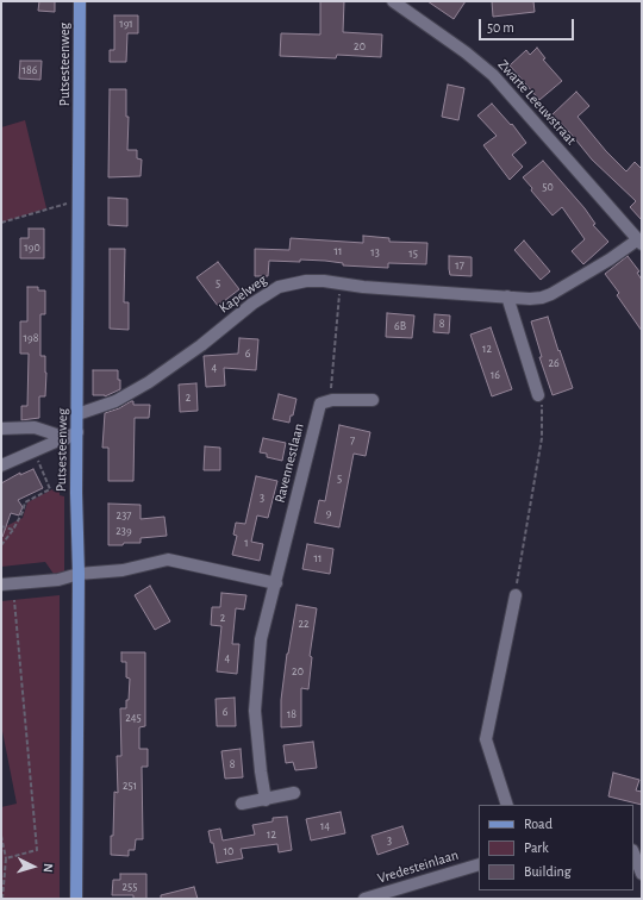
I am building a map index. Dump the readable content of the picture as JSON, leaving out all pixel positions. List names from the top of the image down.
{
  "streets": {
    "main road": ["Putsesteenweg"],
    "street": [
      "Zwarte Leeuwstraat",
      "Kapelweg",
      "Ravennestlaan",
      "Vredesteinlaan"
    ]
  },
  "crossings": [
    ["Putsesteenweg", "Kapelweg"],
    ["Zwarte Leeuwstraat", "Kapelweg"]
  ],
  "house_numbers": [
    "191",
    "20",
    "186",
    "50",
    "190",
    "11",
    "13",
    "15",
    "17",
    "5",
    "8",
    "6B",
    "198",
    "12",
    "6",
    "26",
    "4",
    "16",
    "2",
    "7",
    "5",
    "3",
    "9",
    "237",
    "239",
    "1",
    "11",
    "2",
    "22",
    "4",
    "20",
    "6",
    "18",
    "245",
    "8",
    "251",
    "14",
    "12",
    "3",
    "10",
    "255"
  ],
  "legend": ["Road", "Park", "Building"],
  "scale_bar": "50 m",
  "north": "right"
}
